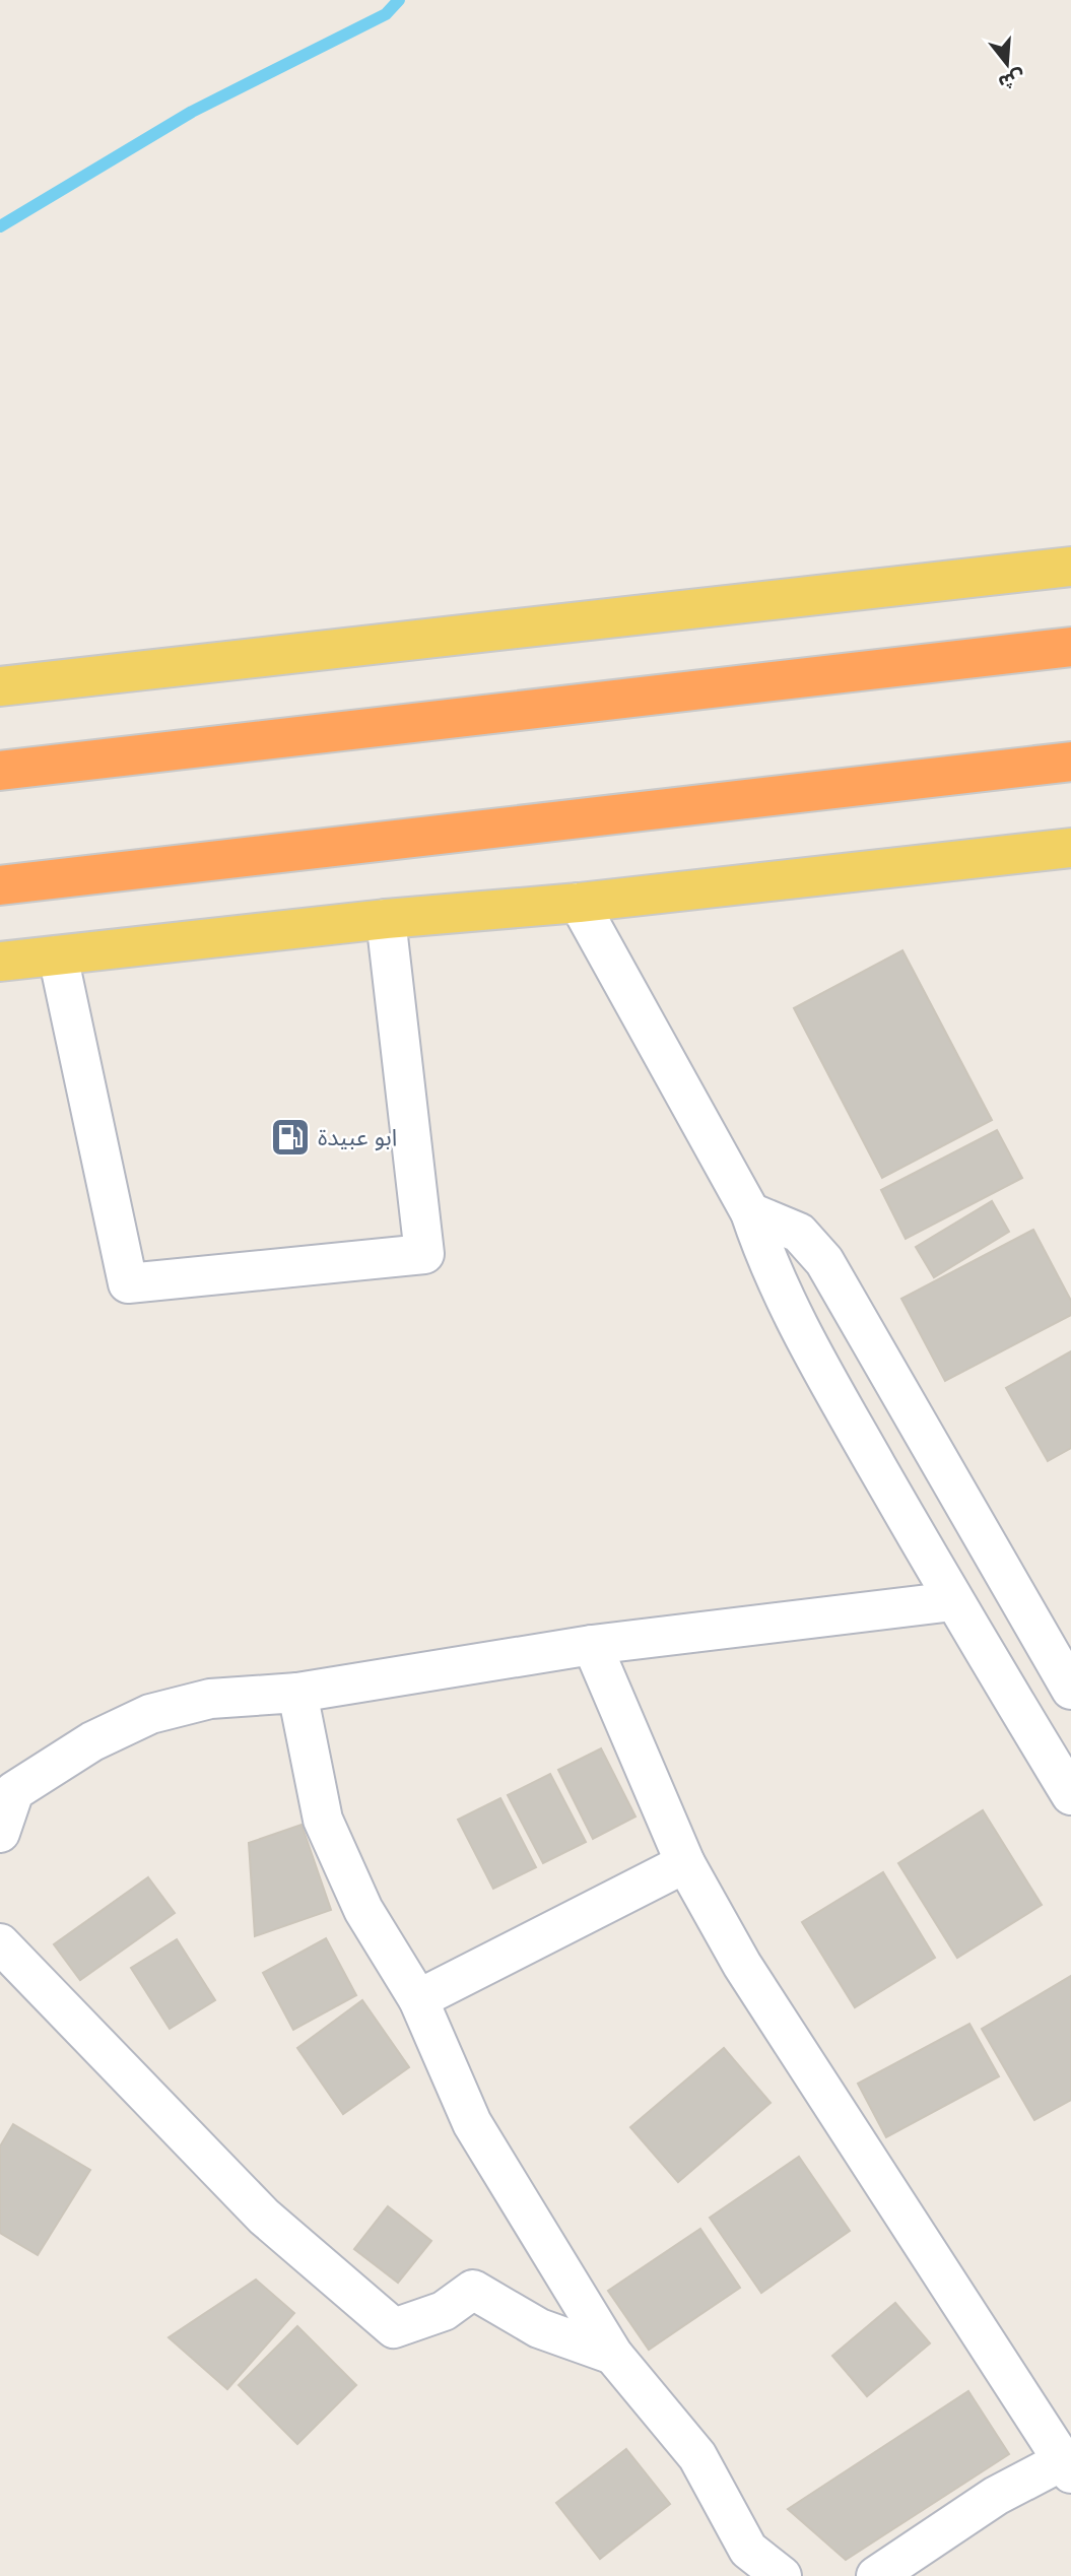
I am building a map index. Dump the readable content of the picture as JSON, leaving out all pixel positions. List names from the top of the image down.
{
  "places": {
    "fuel station": ["ابو عبيدة"]
  },
  "north": "bottom"
}
